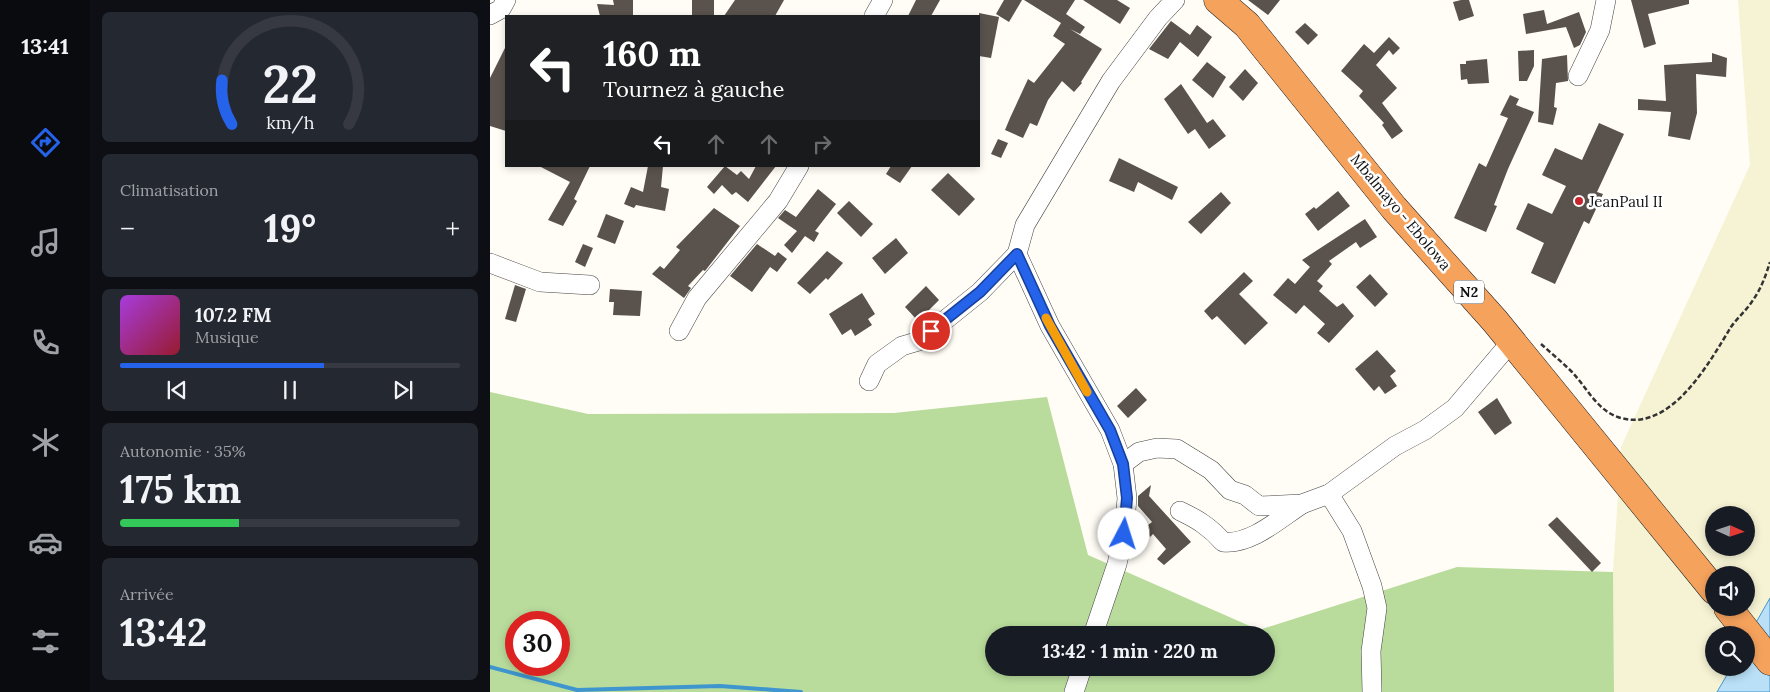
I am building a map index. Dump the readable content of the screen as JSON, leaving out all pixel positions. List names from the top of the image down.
{
  "streets": {
    "highway": ["Mbalmayo - Ebolowa", "N2"]
  },
  "places": ["JeanPaul II"],
  "north": "right",
  "page": {
    "tabs": "13:41",
    "turn": ["160 m", "Tournez à gauche"],
    "tile": [
      "Climatisation",
      ["Autonomie · 35%", "175 km"],
      ["Arrivée", "13:42"]
    ],
    "heat": ["−", "19°", "+"],
    "song": ["107.2 FM", "Musique"],
    "limit": "30",
    "trip": "13:42 · 1 min · 220 m",
    "gauge": ["22", "km/h"]
  }
}
